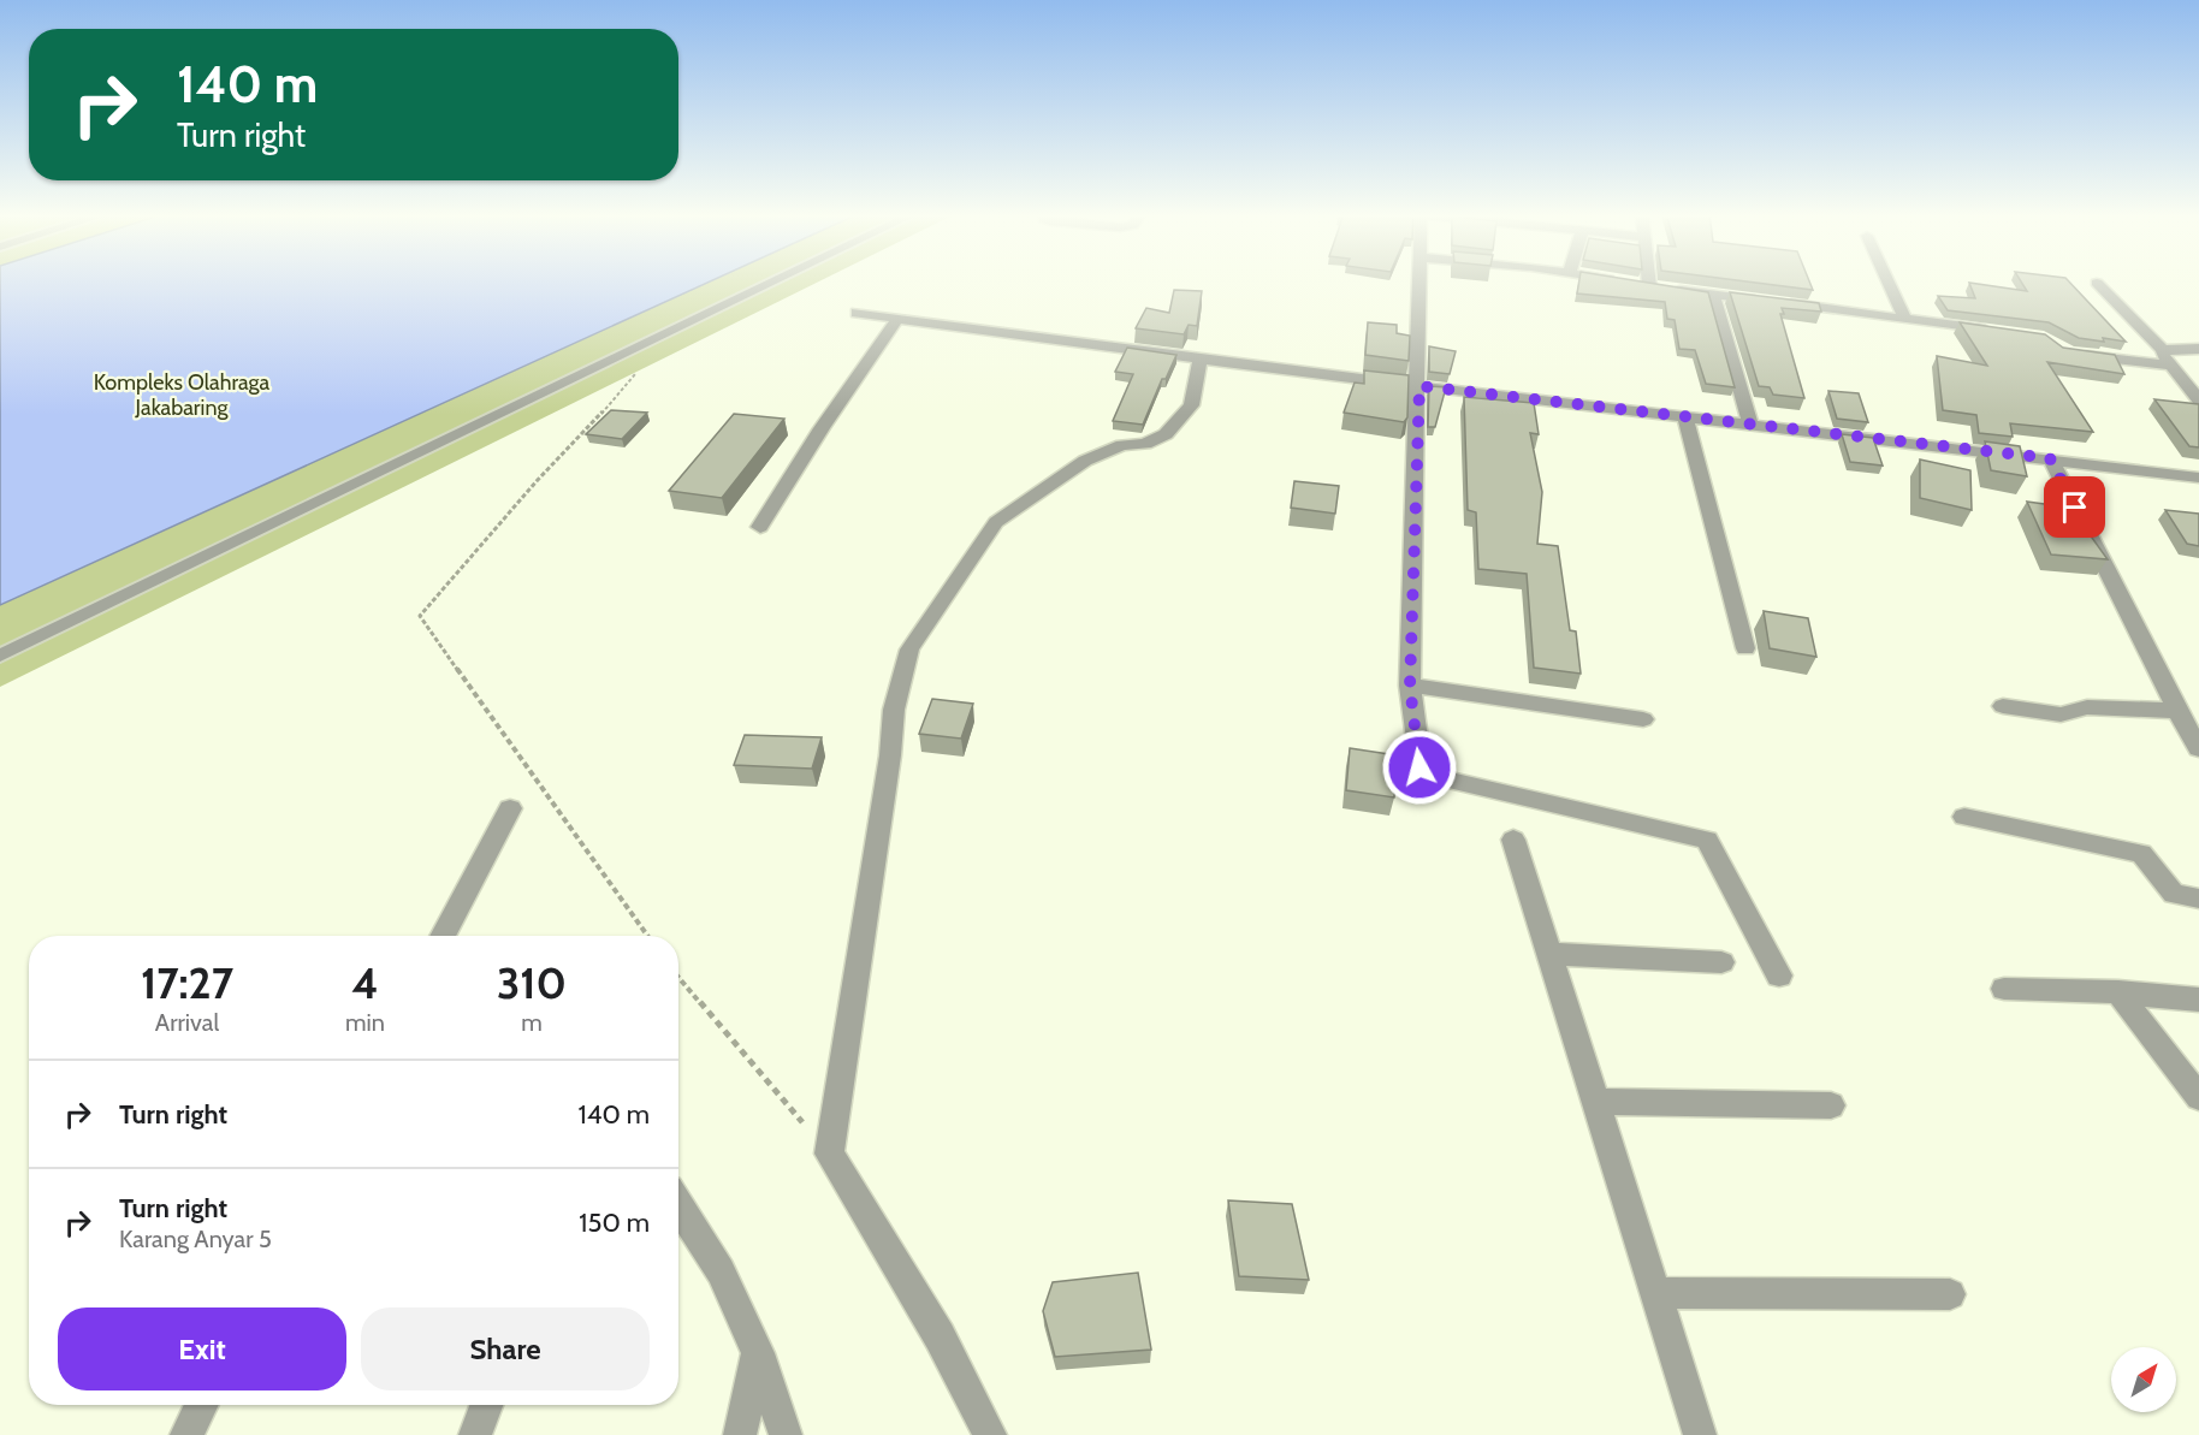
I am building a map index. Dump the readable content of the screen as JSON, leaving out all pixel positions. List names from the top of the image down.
{
  "parks": ["Kompleks Olahraga Jakabaring"],
  "north": "top right",
  "page": {
    "turn": ["140 m", "Turn right"],
    "eta": [
      "17:27",
      "Arrival",
      "4",
      "min",
      "310",
      "m"
    ],
    "list": [
      {
        "name": "Turn right",
        "value": "140 m"
      },
      {
        "name": "Turn right",
        "note": "Karang Anyar 5",
        "value": "150 m"
      }
    ],
    "buttons": ["Exit", "Share"]
  }
}
